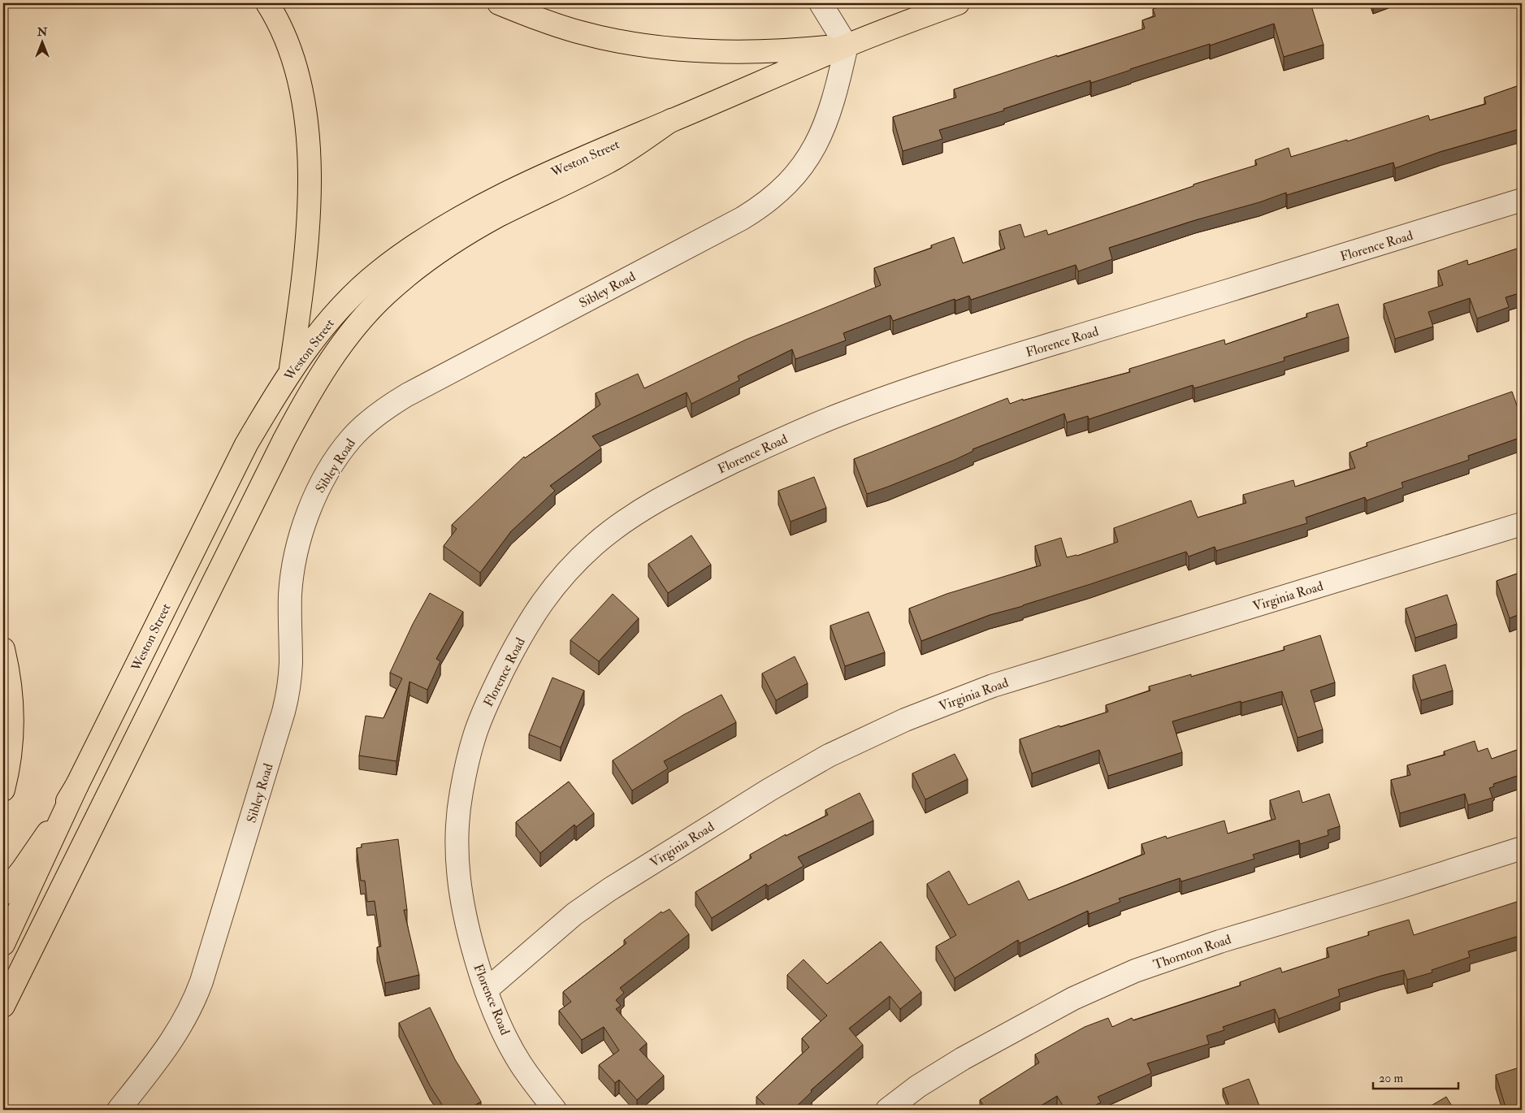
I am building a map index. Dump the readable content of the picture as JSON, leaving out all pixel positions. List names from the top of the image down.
{
  "streets": {
    "main road": ["Weston Street"],
    "street": [
      "Florence Road",
      "Sibley Road",
      "Virginia Road",
      "Thornton Road"
    ]
  },
  "crossings": [
    ["Weston Street", "Sibley Road"],
    ["Florence Road", "Virginia Road"]
  ],
  "scale_bar": "20 m",
  "north": "top"
}
